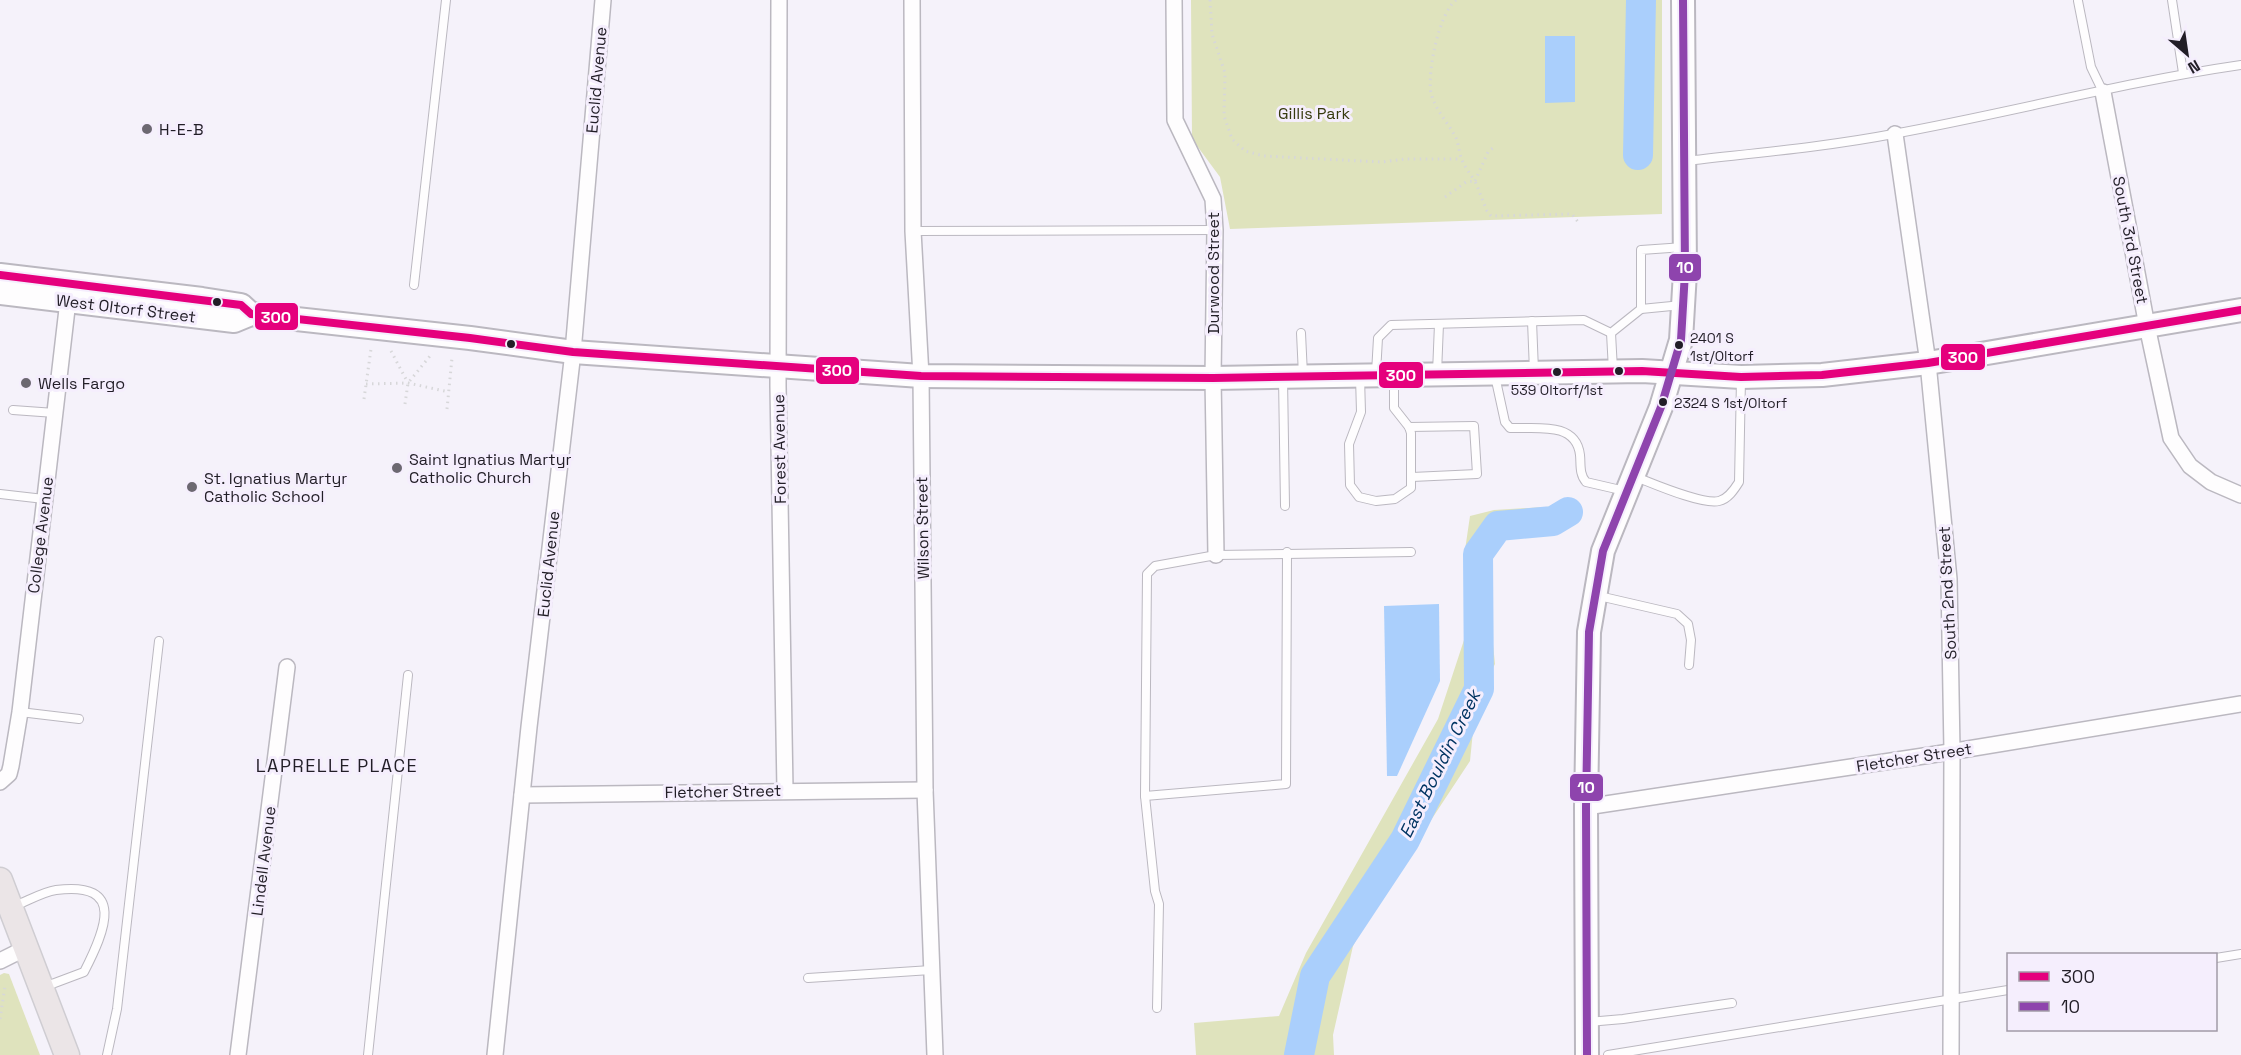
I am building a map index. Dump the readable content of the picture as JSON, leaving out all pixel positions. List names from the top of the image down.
{
  "streets": {
    "main road": ["West Oltorf Street"],
    "street": [
      "Euclid Avenue",
      "South 3rd Street",
      "Durwood Street",
      "Forest Avenue",
      "Wilson Street",
      "College Avenue",
      "South 2nd Street",
      "Fletcher Street",
      "Lindell Avenue"
    ]
  },
  "crossings": [
    ["Euclid Avenue", "West Oltorf Street"],
    ["Euclid Avenue", "Fletcher Street"],
    ["South 3rd Street", "West Oltorf Street"],
    ["Durwood Street", "West Oltorf Street"],
    ["West Oltorf Street", "Forest Avenue"],
    ["West Oltorf Street", "Wilson Street"],
    ["West Oltorf Street", "College Avenue"],
    ["West Oltorf Street", "South 2nd Street"],
    ["Forest Avenue", "Fletcher Street"],
    ["Wilson Street", "Fletcher Street"],
    ["South 2nd Street", "Fletcher Street"]
  ],
  "districts": ["LAPRELLE PLACE"],
  "water": ["East Bouldin Creek"],
  "parks": ["Gillis Park"],
  "places": [
    "H-E-B",
    "2401 S 1st/Oltorf",
    "539 Oltorf/1st",
    "Wells Fargo",
    "2324 S 1st/Oltorf",
    "Saint Ignatius Martyr Catholic Church",
    "St. Ignatius Martyr Catholic School"
  ],
  "lines": ["transit line 10", "transit line 300"],
  "legend": ["300", "10"],
  "north": "bottom right"
}
